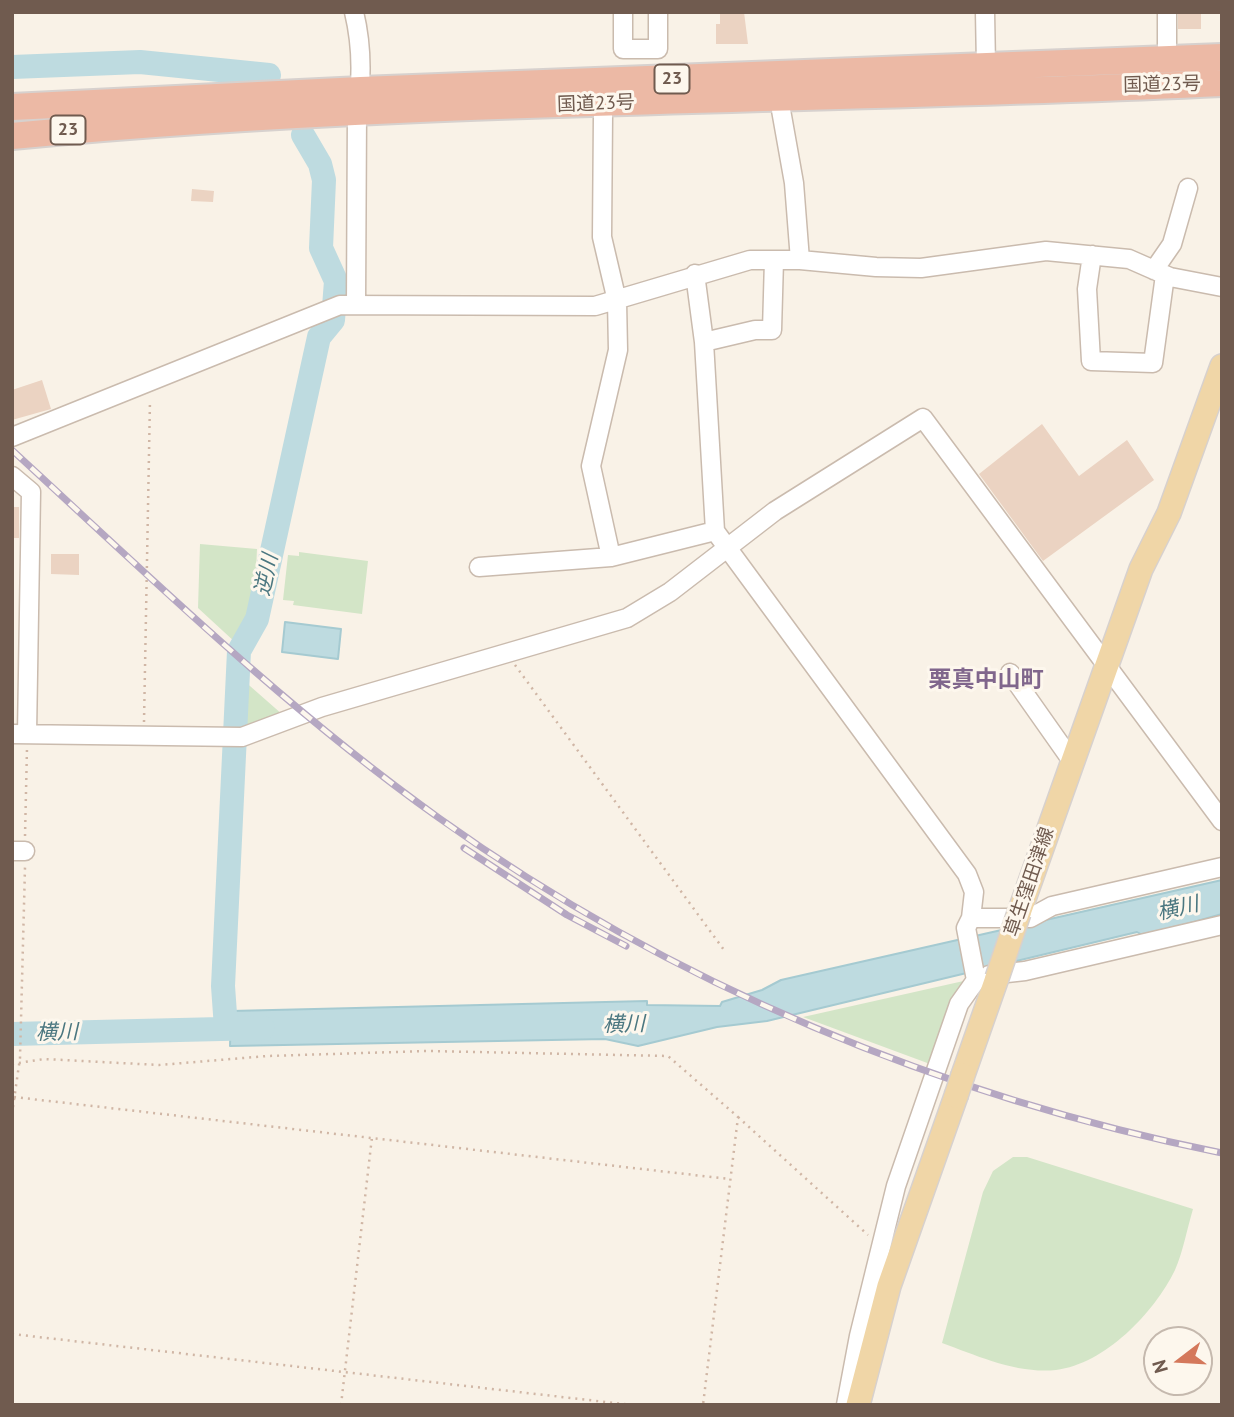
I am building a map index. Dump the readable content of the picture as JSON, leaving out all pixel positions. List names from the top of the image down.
{
  "streets": {
    "highway": ["23", "国道23号"],
    "main road": ["草生窪田津線"]
  },
  "districts": ["栗真中山町"],
  "water": ["逆川", "横川"],
  "north": "left"
}
